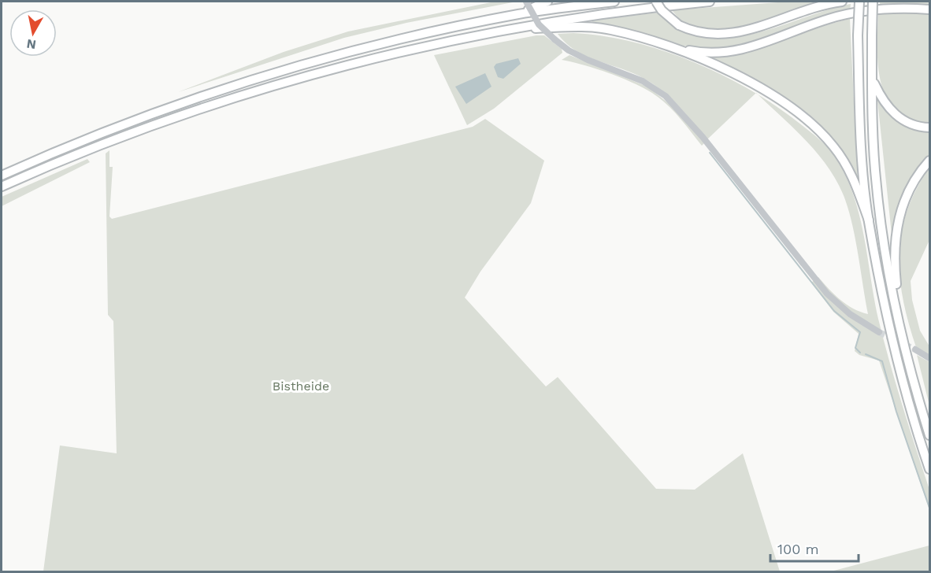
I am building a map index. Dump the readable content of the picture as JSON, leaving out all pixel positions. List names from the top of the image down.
{
  "parks": ["Bistheide"],
  "scale_bar": "100 m",
  "north": "bottom"
}
